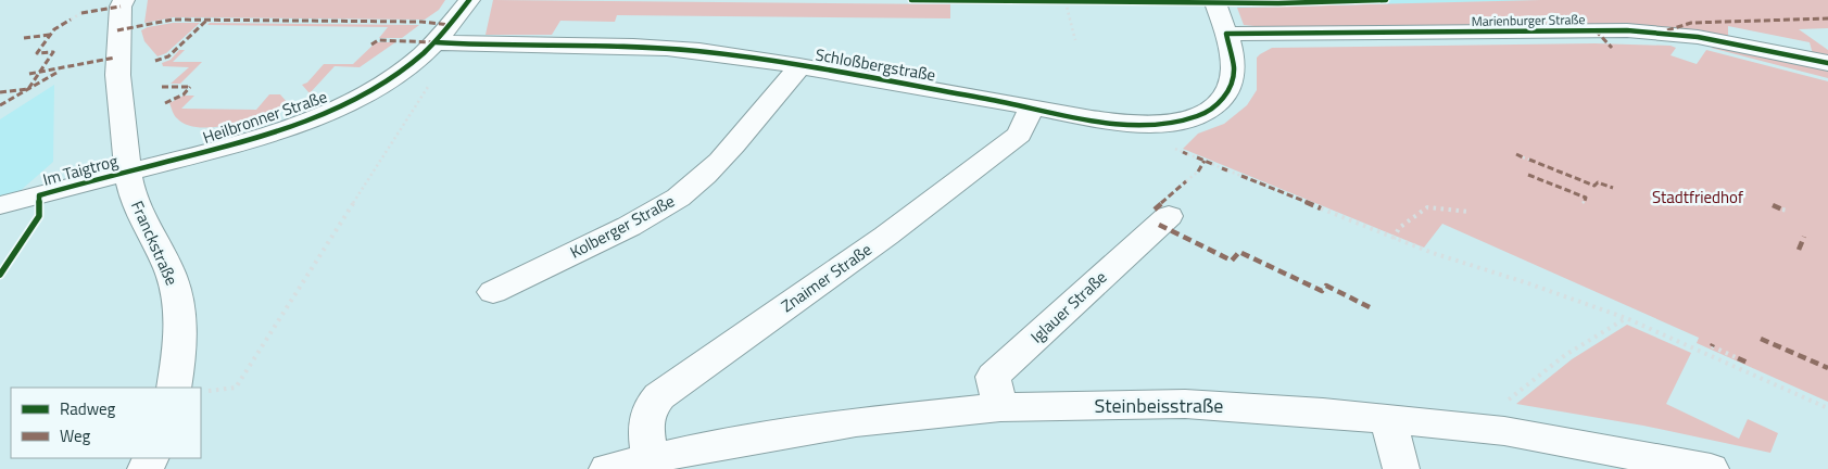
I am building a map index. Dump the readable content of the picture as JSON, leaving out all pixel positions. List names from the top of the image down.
{
  "streets": {
    "street": [
      "Marienburger Straße",
      "Schloßbergstraße",
      "Heilbronner Straße",
      "Im Taigtrog",
      "Kolberger Straße",
      "Franckstraße",
      "Znaimer Straße",
      "Iglauer Straße",
      "Steinbeisstraße"
    ]
  },
  "crossings": [
    ["Marienburger Straße", "Schloßbergstraße"],
    ["Schloßbergstraße", "Heilbronner Straße"],
    ["Schloßbergstraße", "Kolberger Straße"],
    ["Schloßbergstraße", "Znaimer Straße"],
    ["Heilbronner Straße", "Im Taigtrog"],
    ["Heilbronner Straße", "Franckstraße"],
    ["Im Taigtrog", "Franckstraße"],
    ["Znaimer Straße", "Steinbeisstraße"],
    ["Iglauer Straße", "Steinbeisstraße"]
  ],
  "parks": ["Stadtfriedhof"],
  "legend": ["Radweg", "Weg"]
}
